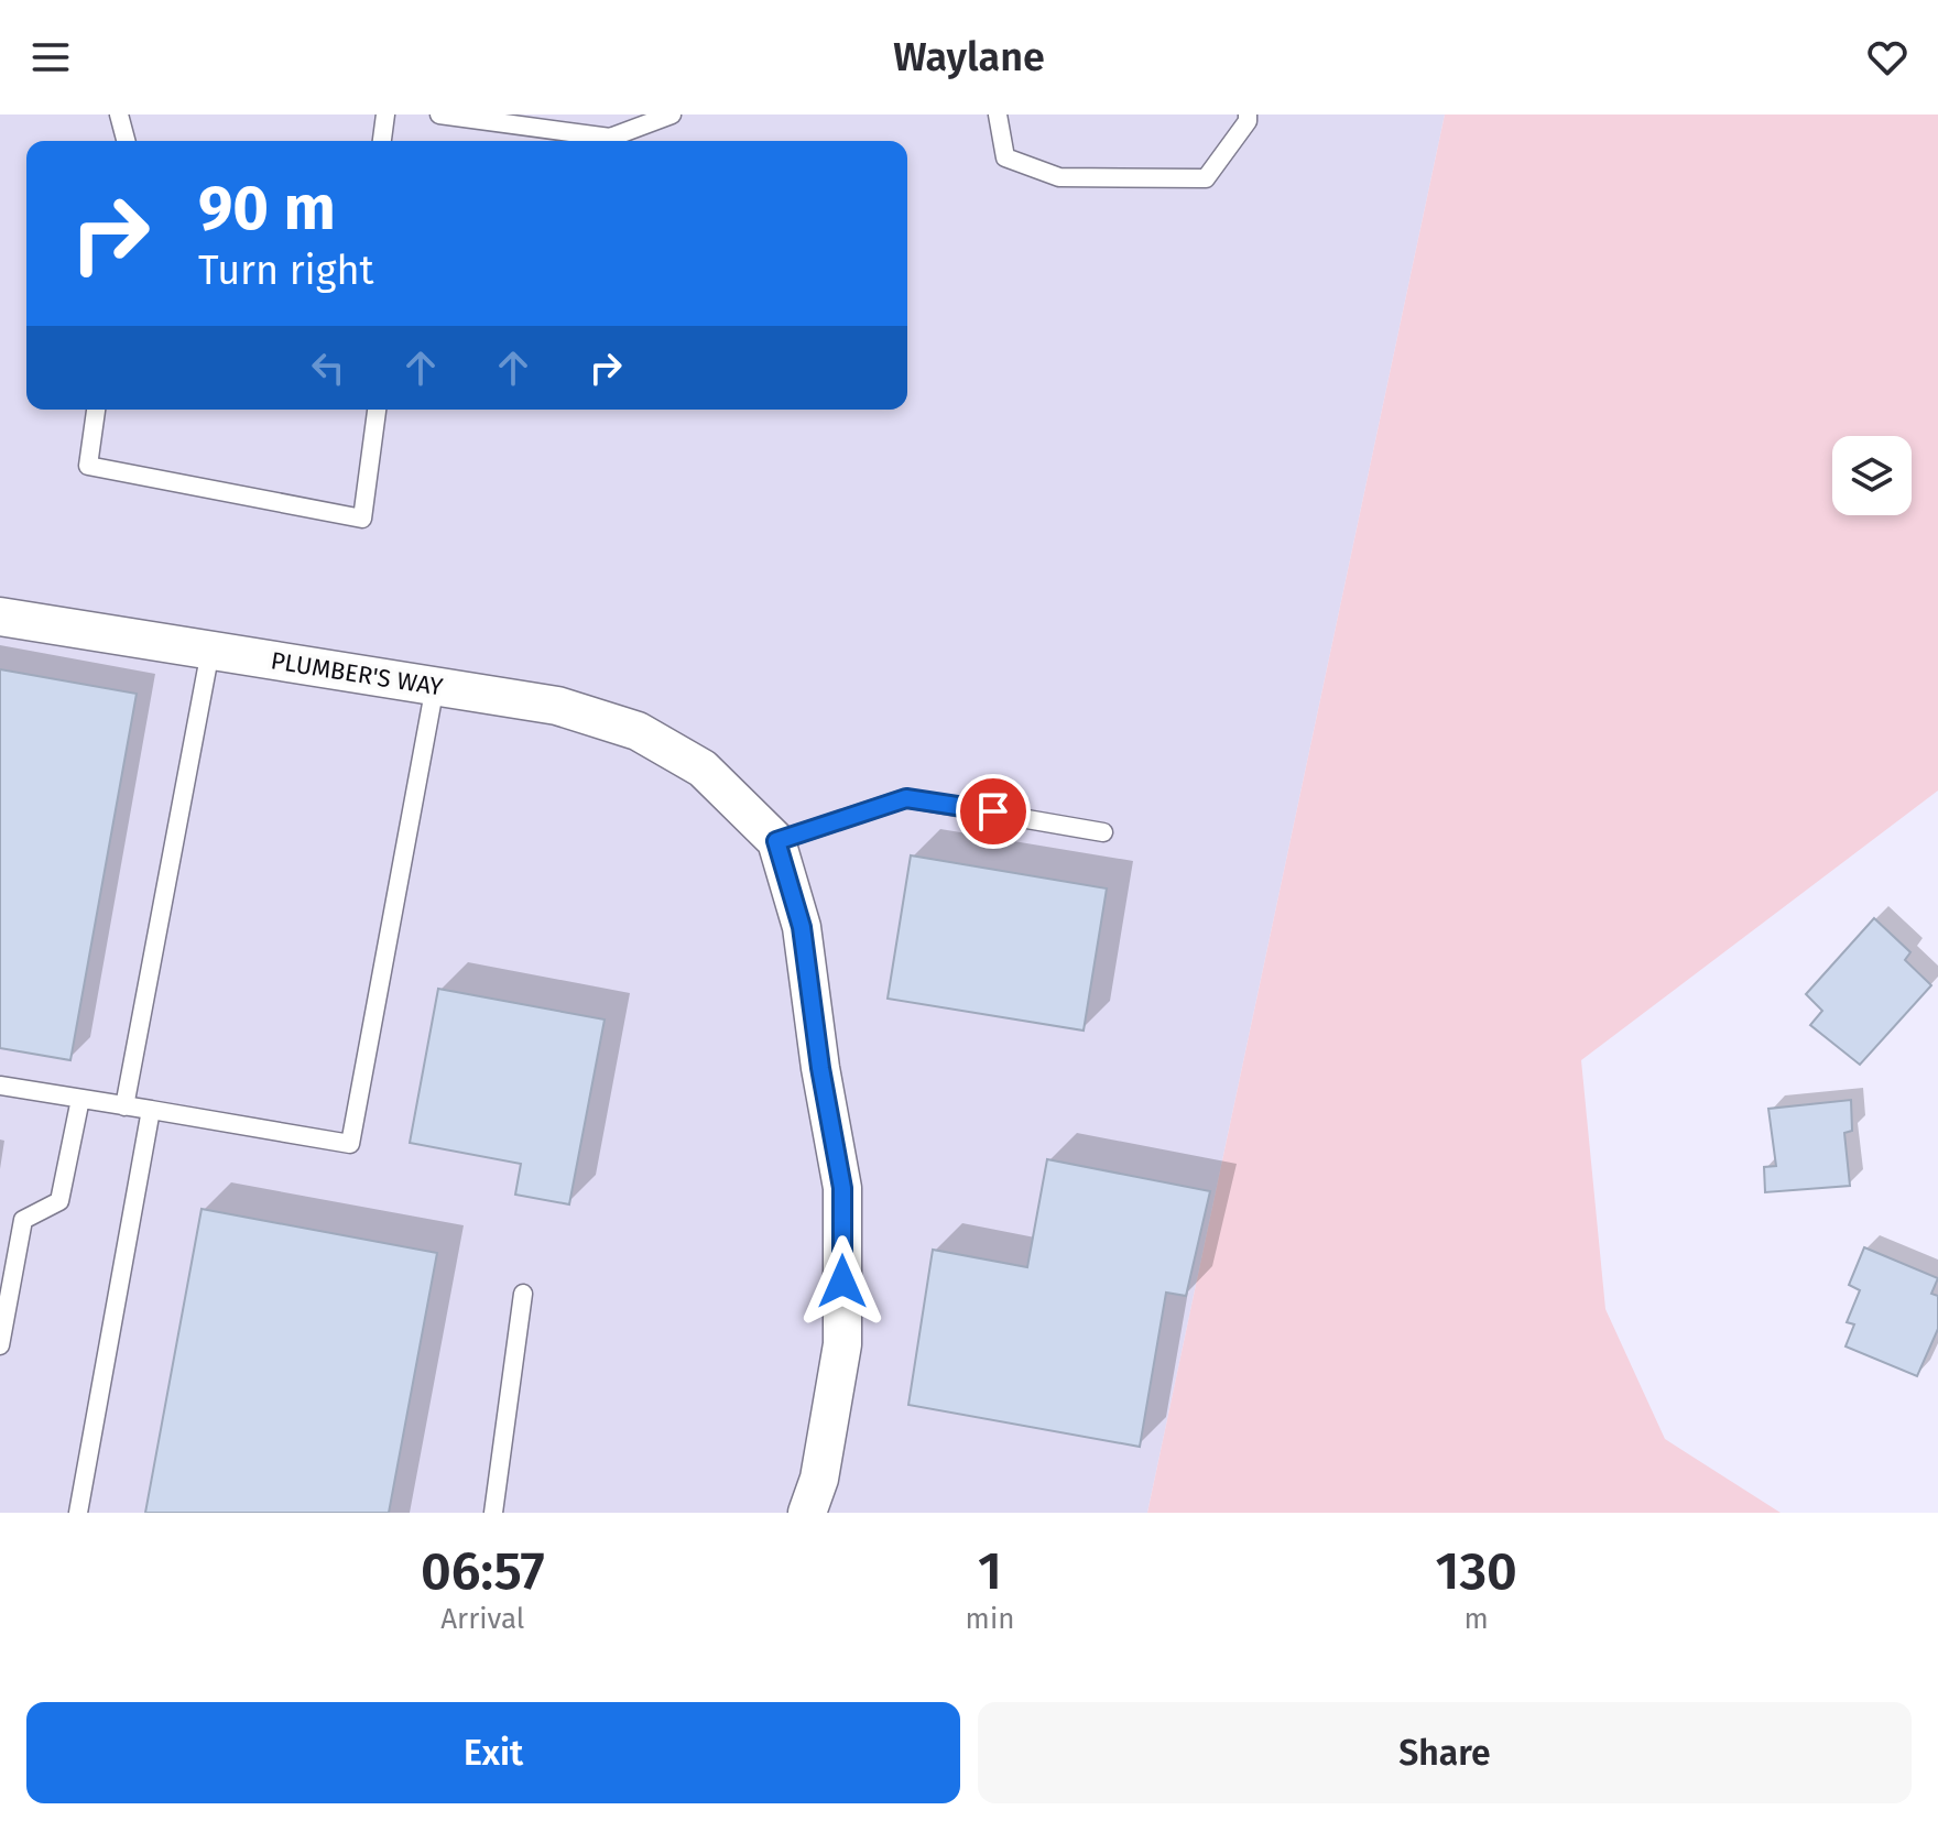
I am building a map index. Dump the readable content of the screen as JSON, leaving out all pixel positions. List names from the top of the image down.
{
  "streets": {
    "street": ["PLUMBER'S WAY"]
  },
  "page": {
    "header": "Waylane",
    "turn": ["90 m", "Turn right"],
    "eta": [
      "06:57",
      "Arrival",
      "1",
      "min",
      "130",
      "m"
    ],
    "buttons": ["Exit", "Share"]
  }
}
